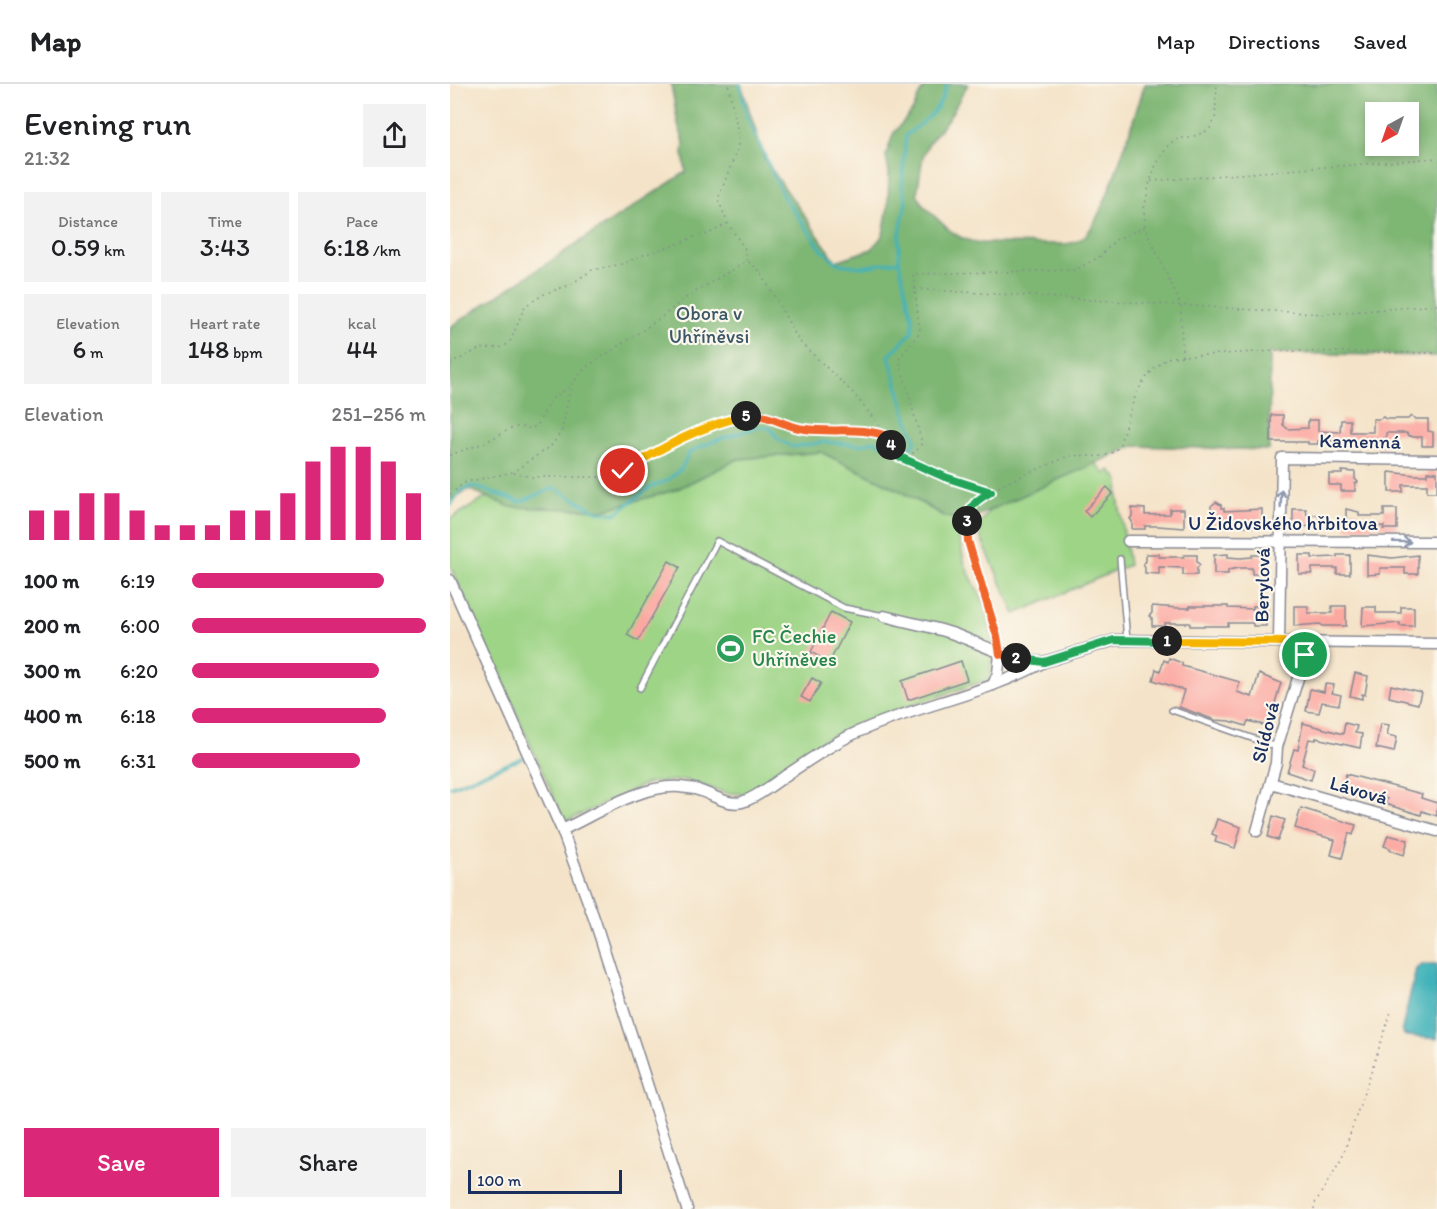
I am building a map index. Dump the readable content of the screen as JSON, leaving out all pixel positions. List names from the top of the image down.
{
  "streets": {
    "street": [
      "Kamenná",
      "U Židovského hřbitova",
      "Berylová",
      "Slídová",
      "Lávová"
    ]
  },
  "crossings": [
    ["Kamenná", "Berylová"],
    ["U Židovského hřbitova", "Berylová"],
    ["Slídová", "Lávová"]
  ],
  "one_way": ["U Židovského hřbitova", "Berylová"],
  "parks": ["Obora v Uhříněvsi"],
  "places": {
    "sports": ["FC Čechie Uhříněves"]
  },
  "scale_bar": "100 m",
  "north": "bottom left",
  "page": {
    "header": "Map",
    "nav": ["Map", "Directions", "Saved"],
    "heading": ["Evening run", "21:32"],
    "stats": [
      ["Distance", "0.59 km"],
      ["Time", "3:43"],
      ["Pace", "6:18 /km"],
      ["Elevation", "6 m"],
      ["Heart rate", "148 bpm"],
      ["kcal", "44"]
    ],
    "chart": ["Elevation", "251–256 m"],
    "pins": [
      "5",
      "4",
      "3",
      "1",
      "2"
    ],
    "list": [
      {
        "name": "100 m",
        "note": "6:19"
      },
      {
        "name": "200 m",
        "note": "6:00"
      },
      {
        "name": "300 m",
        "note": "6:20"
      },
      {
        "name": "400 m",
        "note": "6:18"
      },
      {
        "name": "500 m",
        "note": "6:31"
      }
    ],
    "buttons": ["Save", "Share"],
    "scale": "100 m"
  }
}
